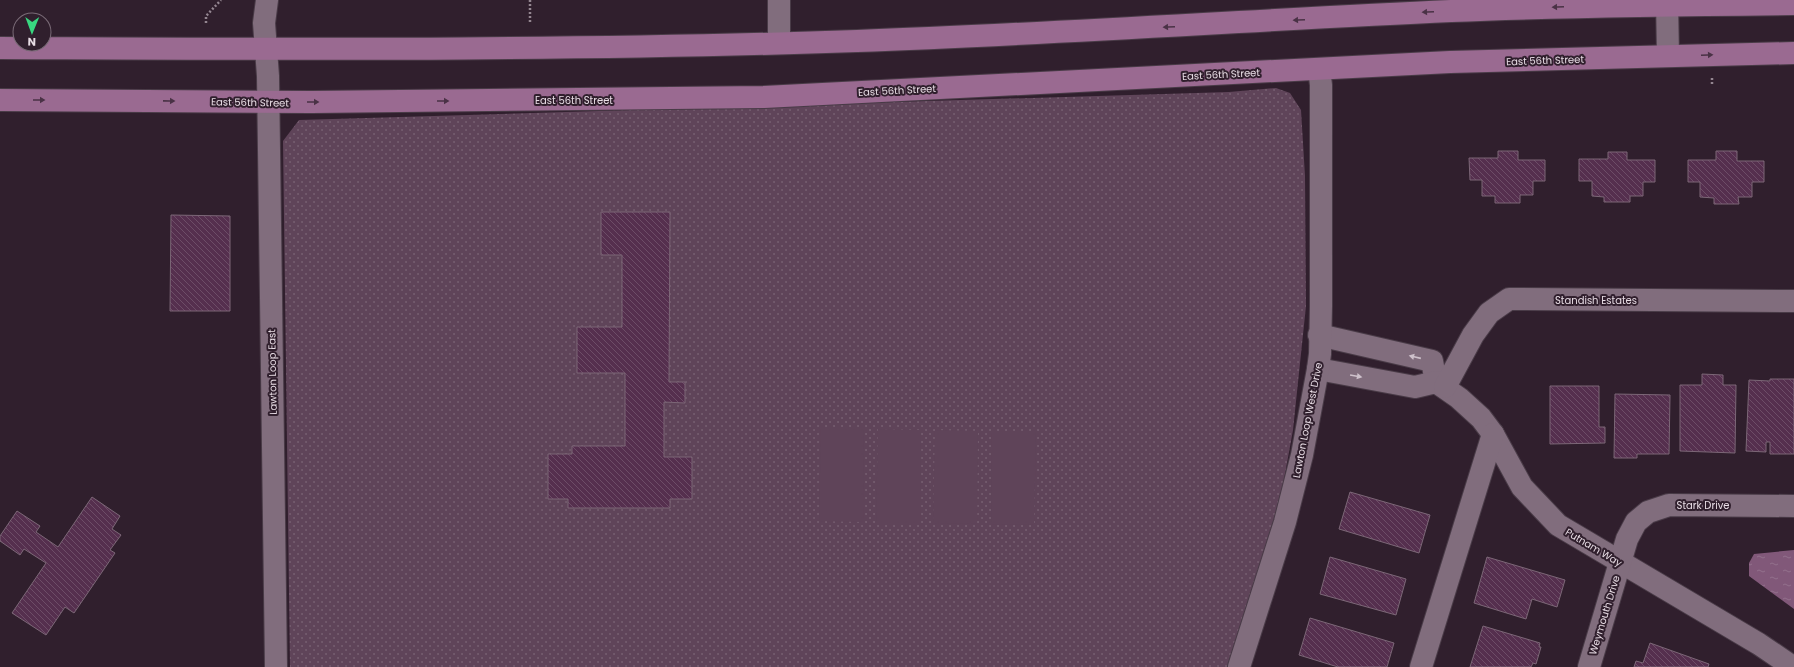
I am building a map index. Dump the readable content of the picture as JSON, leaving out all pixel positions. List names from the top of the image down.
{
  "streets": {
    "main road": ["East 56th Street"],
    "street": [
      "Standish Estates",
      "Lawton Loop East",
      "Lawton Loop West Drive",
      "Stark Drive",
      "Putnam Way",
      "Weymouth Drive"
    ]
  },
  "crossings": [
    ["East 56th Street", "Lawton Loop East"],
    ["East 56th Street", "Lawton Loop West Drive"],
    ["Standish Estates", "Putnam Way"],
    ["Stark Drive", "Putnam Way"],
    ["Stark Drive", "Weymouth Drive"],
    ["Putnam Way", "Weymouth Drive"]
  ],
  "north": "bottom"
}
